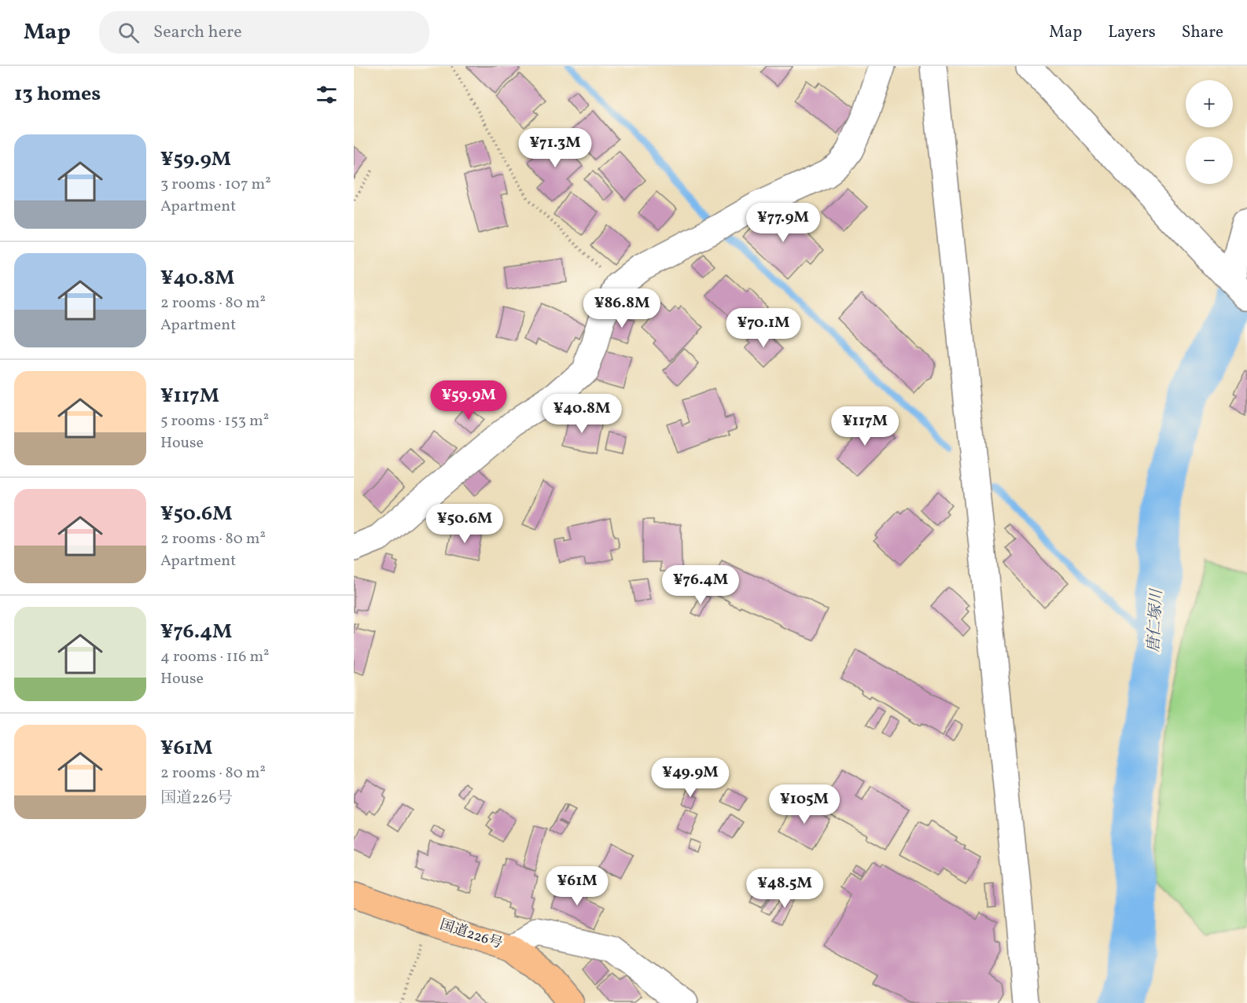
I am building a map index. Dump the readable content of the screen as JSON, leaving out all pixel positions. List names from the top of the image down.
{
  "streets": {
    "highway": ["国道226号"]
  },
  "water": ["唐仁塚川"],
  "page": {
    "header": "Map",
    "search": "Search here",
    "nav": ["Map", "Layers", "Share"],
    "heading": "13 homes",
    "map_buttons": ["+", "−"],
    "list": [
      {
        "name": "¥59.9M",
        "note": "3 rooms · 107 m² · Apartment"
      },
      {
        "name": "¥40.8M",
        "note": "2 rooms · 80 m² · Apartment"
      },
      {
        "name": "¥117M",
        "note": "5 rooms · 153 m² · House"
      },
      {
        "name": "¥50.6M",
        "note": "2 rooms · 80 m² · Apartment"
      },
      {
        "name": "¥76.4M",
        "note": "4 rooms · 116 m² · House"
      },
      {
        "name": "¥61M",
        "note": "2 rooms · 80 m² · 国道226号"
      }
    ],
    "price": [
      "¥71.3M",
      "¥77.9M",
      "¥86.8M",
      "¥70.1M",
      "¥59.9M",
      "¥40.8M",
      "¥117M",
      "¥50.6M",
      "¥76.4M",
      "¥49.9M",
      "¥105M",
      "¥61M",
      "¥48.5M"
    ]
  }
}
